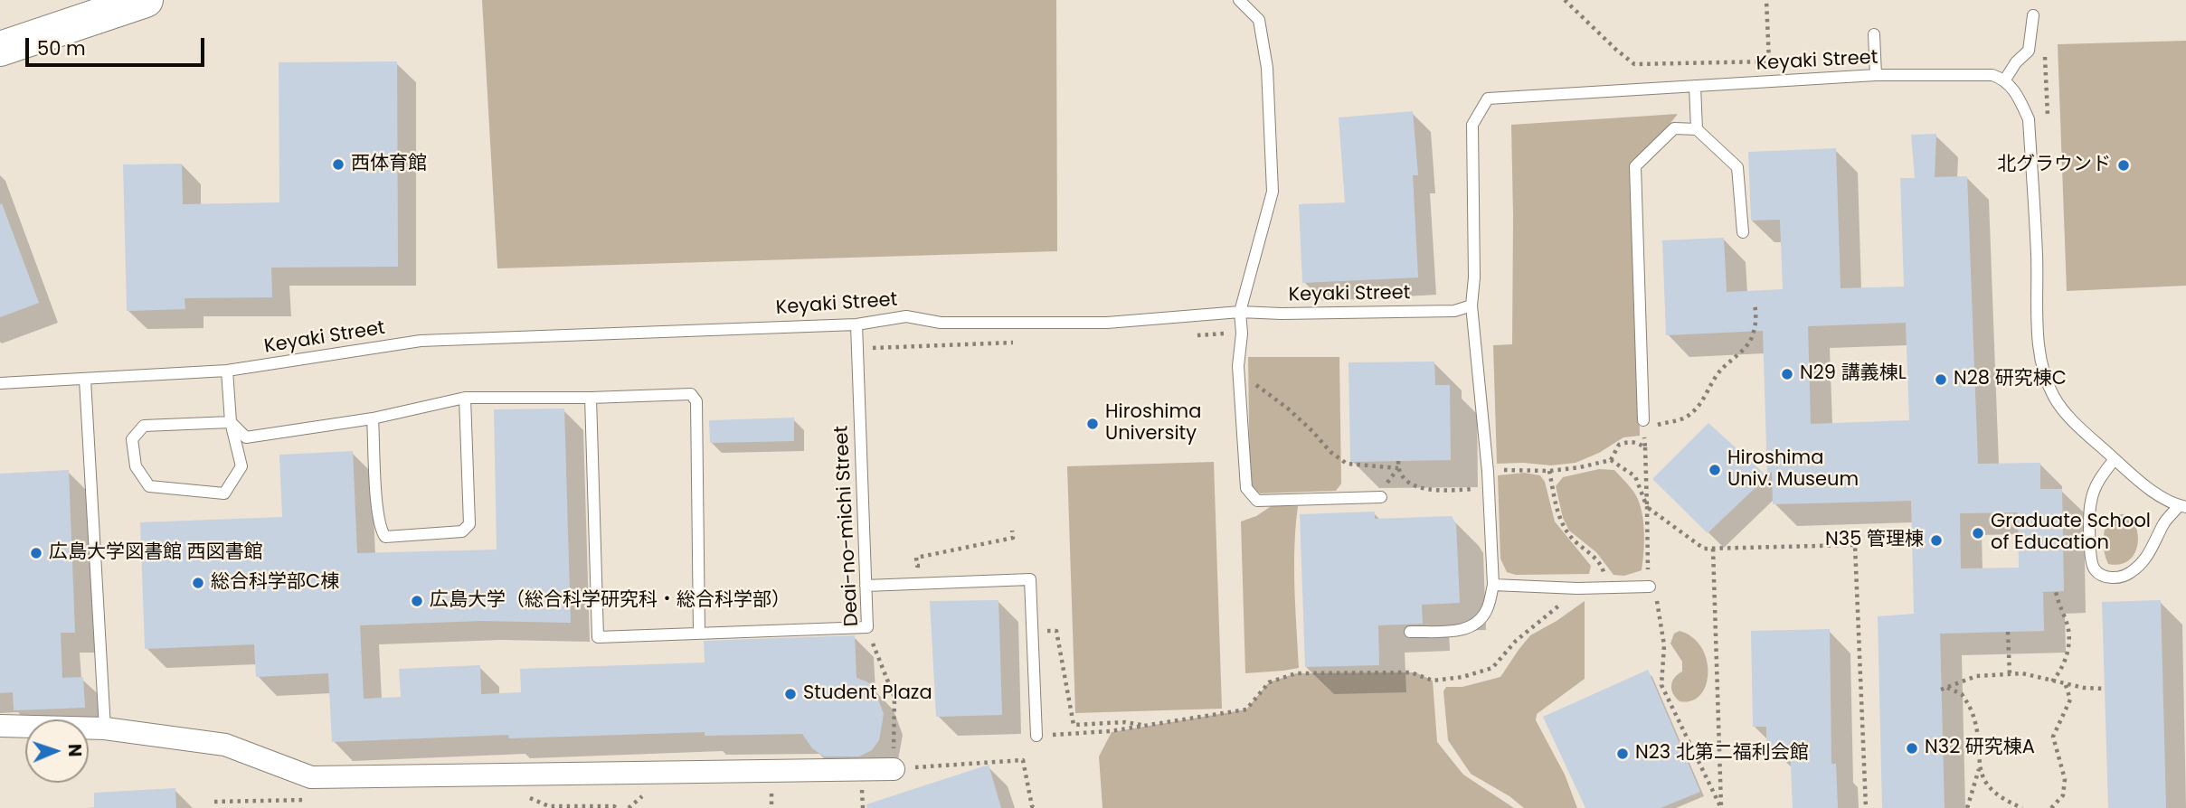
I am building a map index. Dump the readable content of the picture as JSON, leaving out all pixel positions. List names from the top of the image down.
{
  "streets": {
    "lane": ["Keyaki Street", "Deai-no-michi Street"]
  },
  "crossings": [
    ["Keyaki Street", "Deai-no-michi Street"]
  ],
  "places": [
    "西体育館",
    "北グラウンド",
    "N29 講義棟L",
    "N28 研究棟C",
    "Hiroshima University",
    "Hiroshima Univ. Museum",
    "Graduate School of Education",
    "N35 管理棟",
    "広島大学図書館 西図書館",
    "総合科学部C棟",
    "広島大学（総合科学研究科・総合科学部）",
    "Student Plaza",
    "N32 研究棟A",
    "N23 北第二福利会館"
  ],
  "scale_bar": "50 m",
  "north": "right"
}
